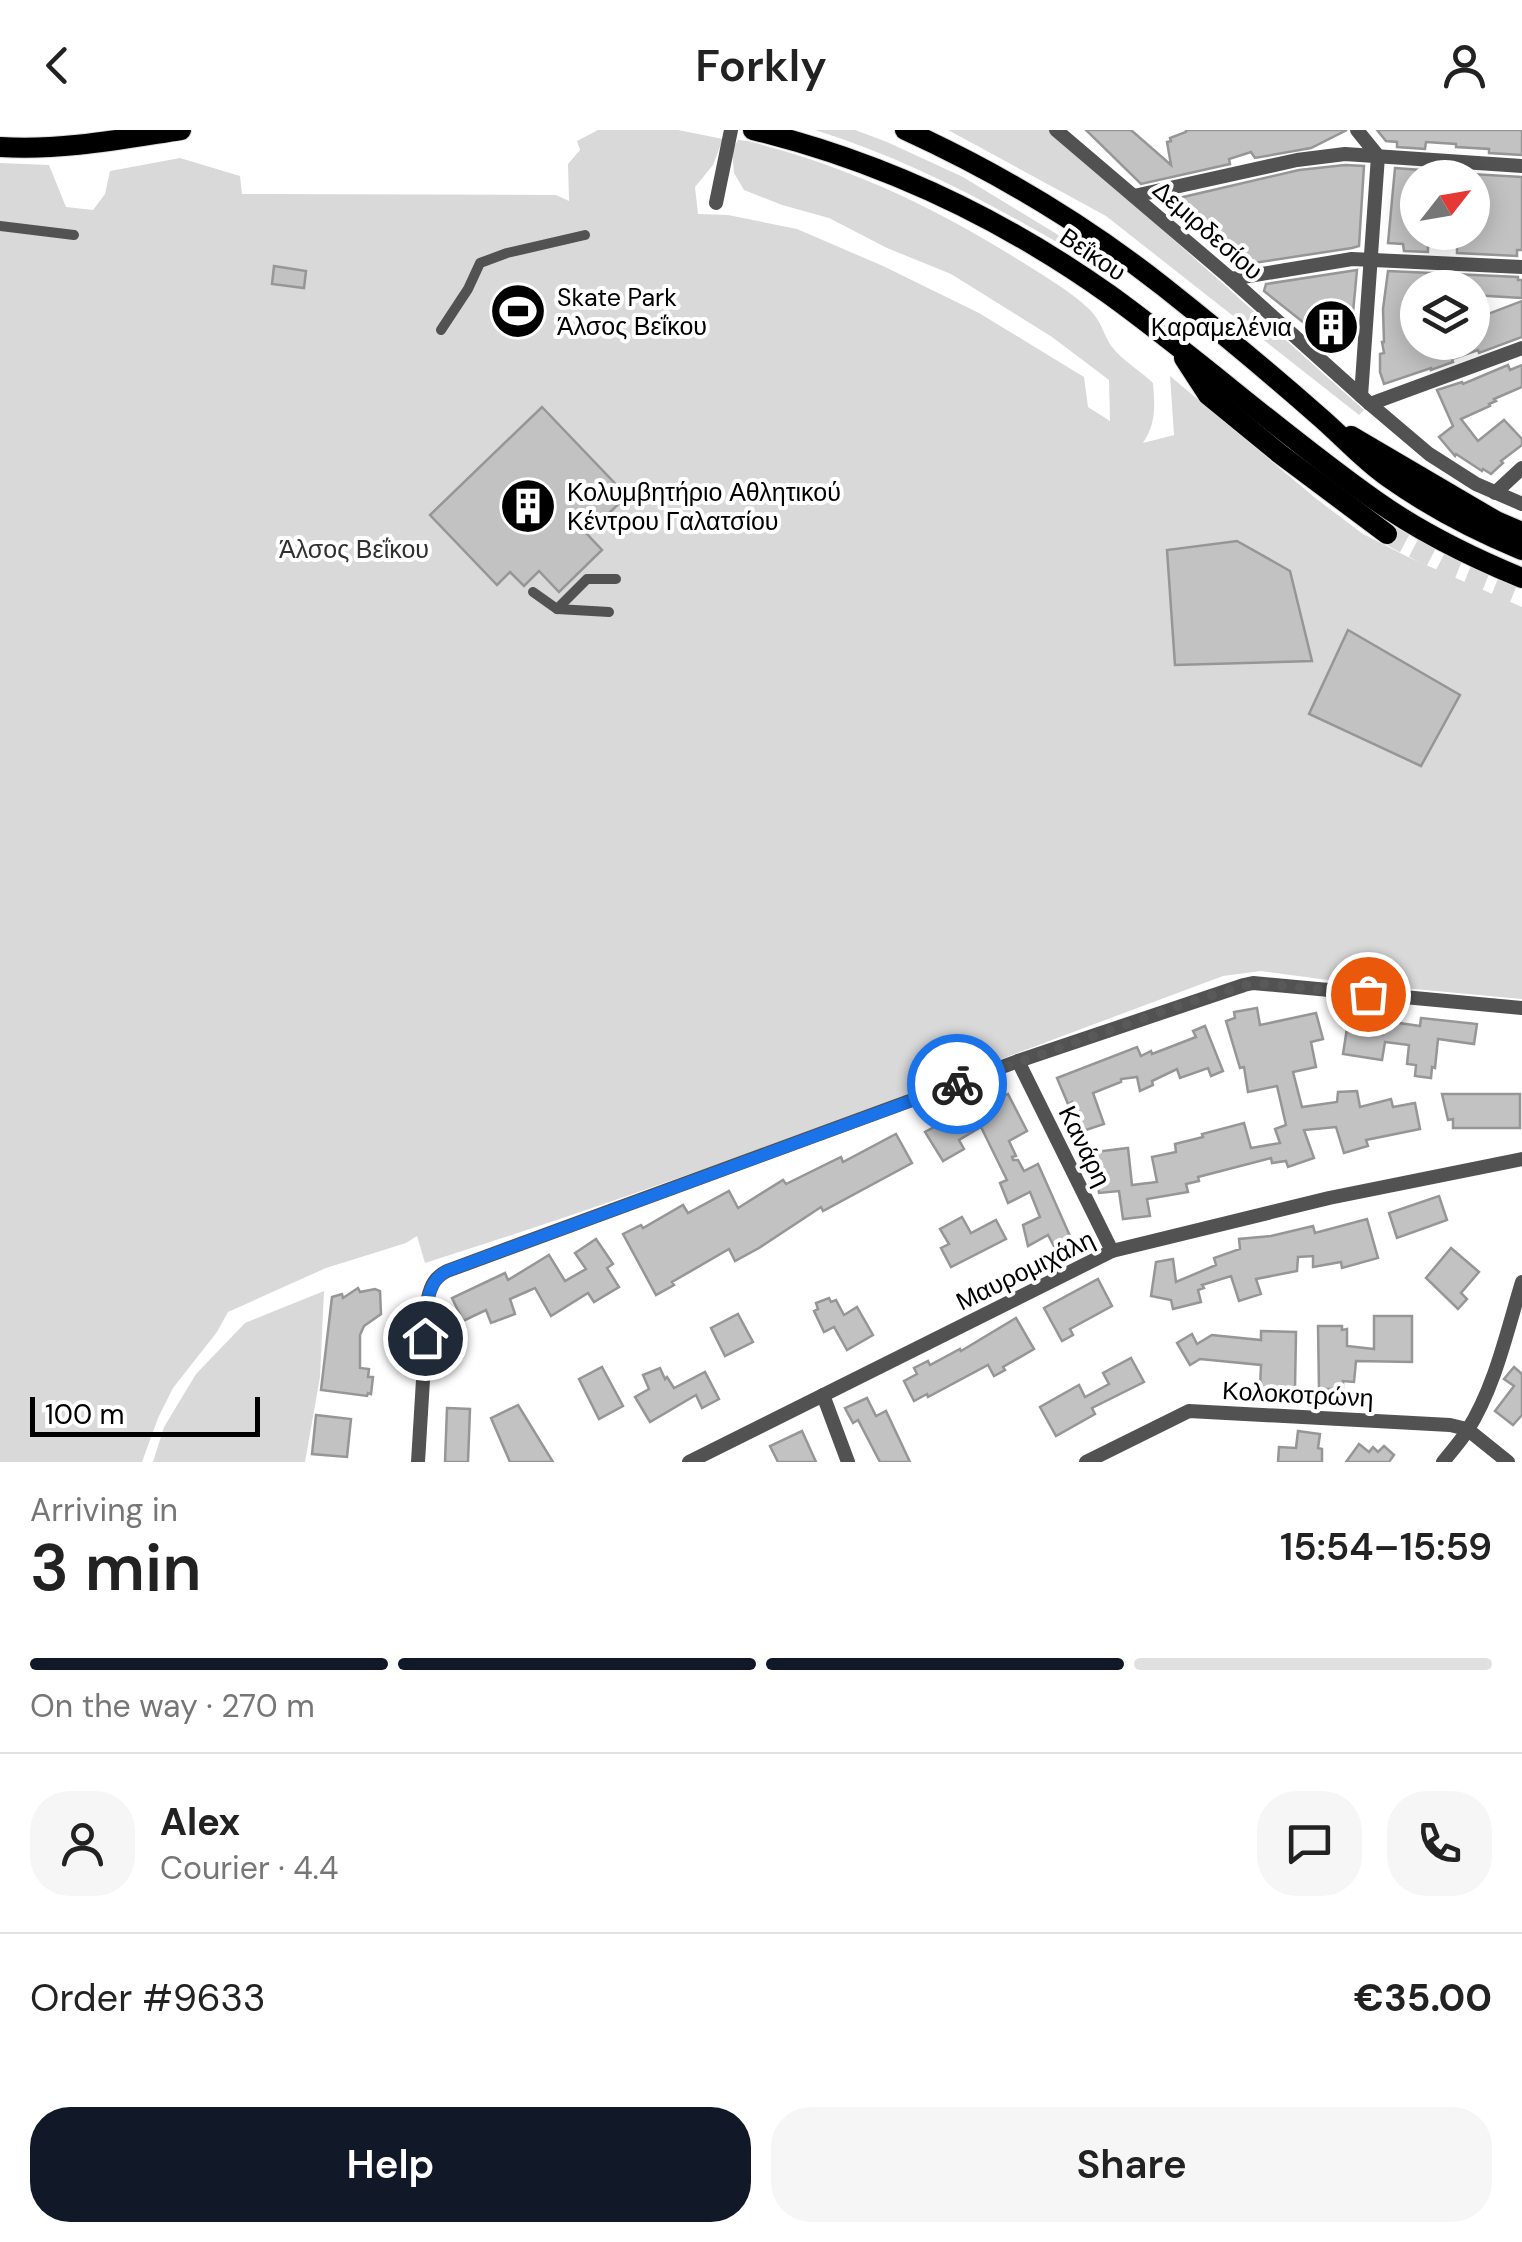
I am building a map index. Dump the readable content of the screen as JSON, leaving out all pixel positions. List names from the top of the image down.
{
  "streets": {
    "main road": ["Βεΐκου"],
    "street": [
      "Δεμιρδεσίου",
      "Κανάρη",
      "Μαυρομιχάλη",
      "Κολοκοτρώνη"
    ]
  },
  "crossings": [
    ["Κανάρη", "Μαυρομιχάλη"]
  ],
  "parks": ["Άλσος Βεΐκου"],
  "places": {
    "sports": ["Skate Park Άλσος Βεΐκου"],
    "building": ["Καραμελένια", "Κολυμβητήριο Αθλητικού Κέντρου Γαλατσίου"]
  },
  "scale_bar": "100 m",
  "north": "top right",
  "page": {
    "header": "Forkly",
    "scale": "100 m",
    "heading": ["3 min", "Arriving in", "15:54–15:59"],
    "panel": [
      "Alex",
      "Courier · 4.4",
      "Order #9633",
      "€35.00"
    ],
    "bar": "On the way · 270 m",
    "buttons": ["Help", "Share"]
  }
}
